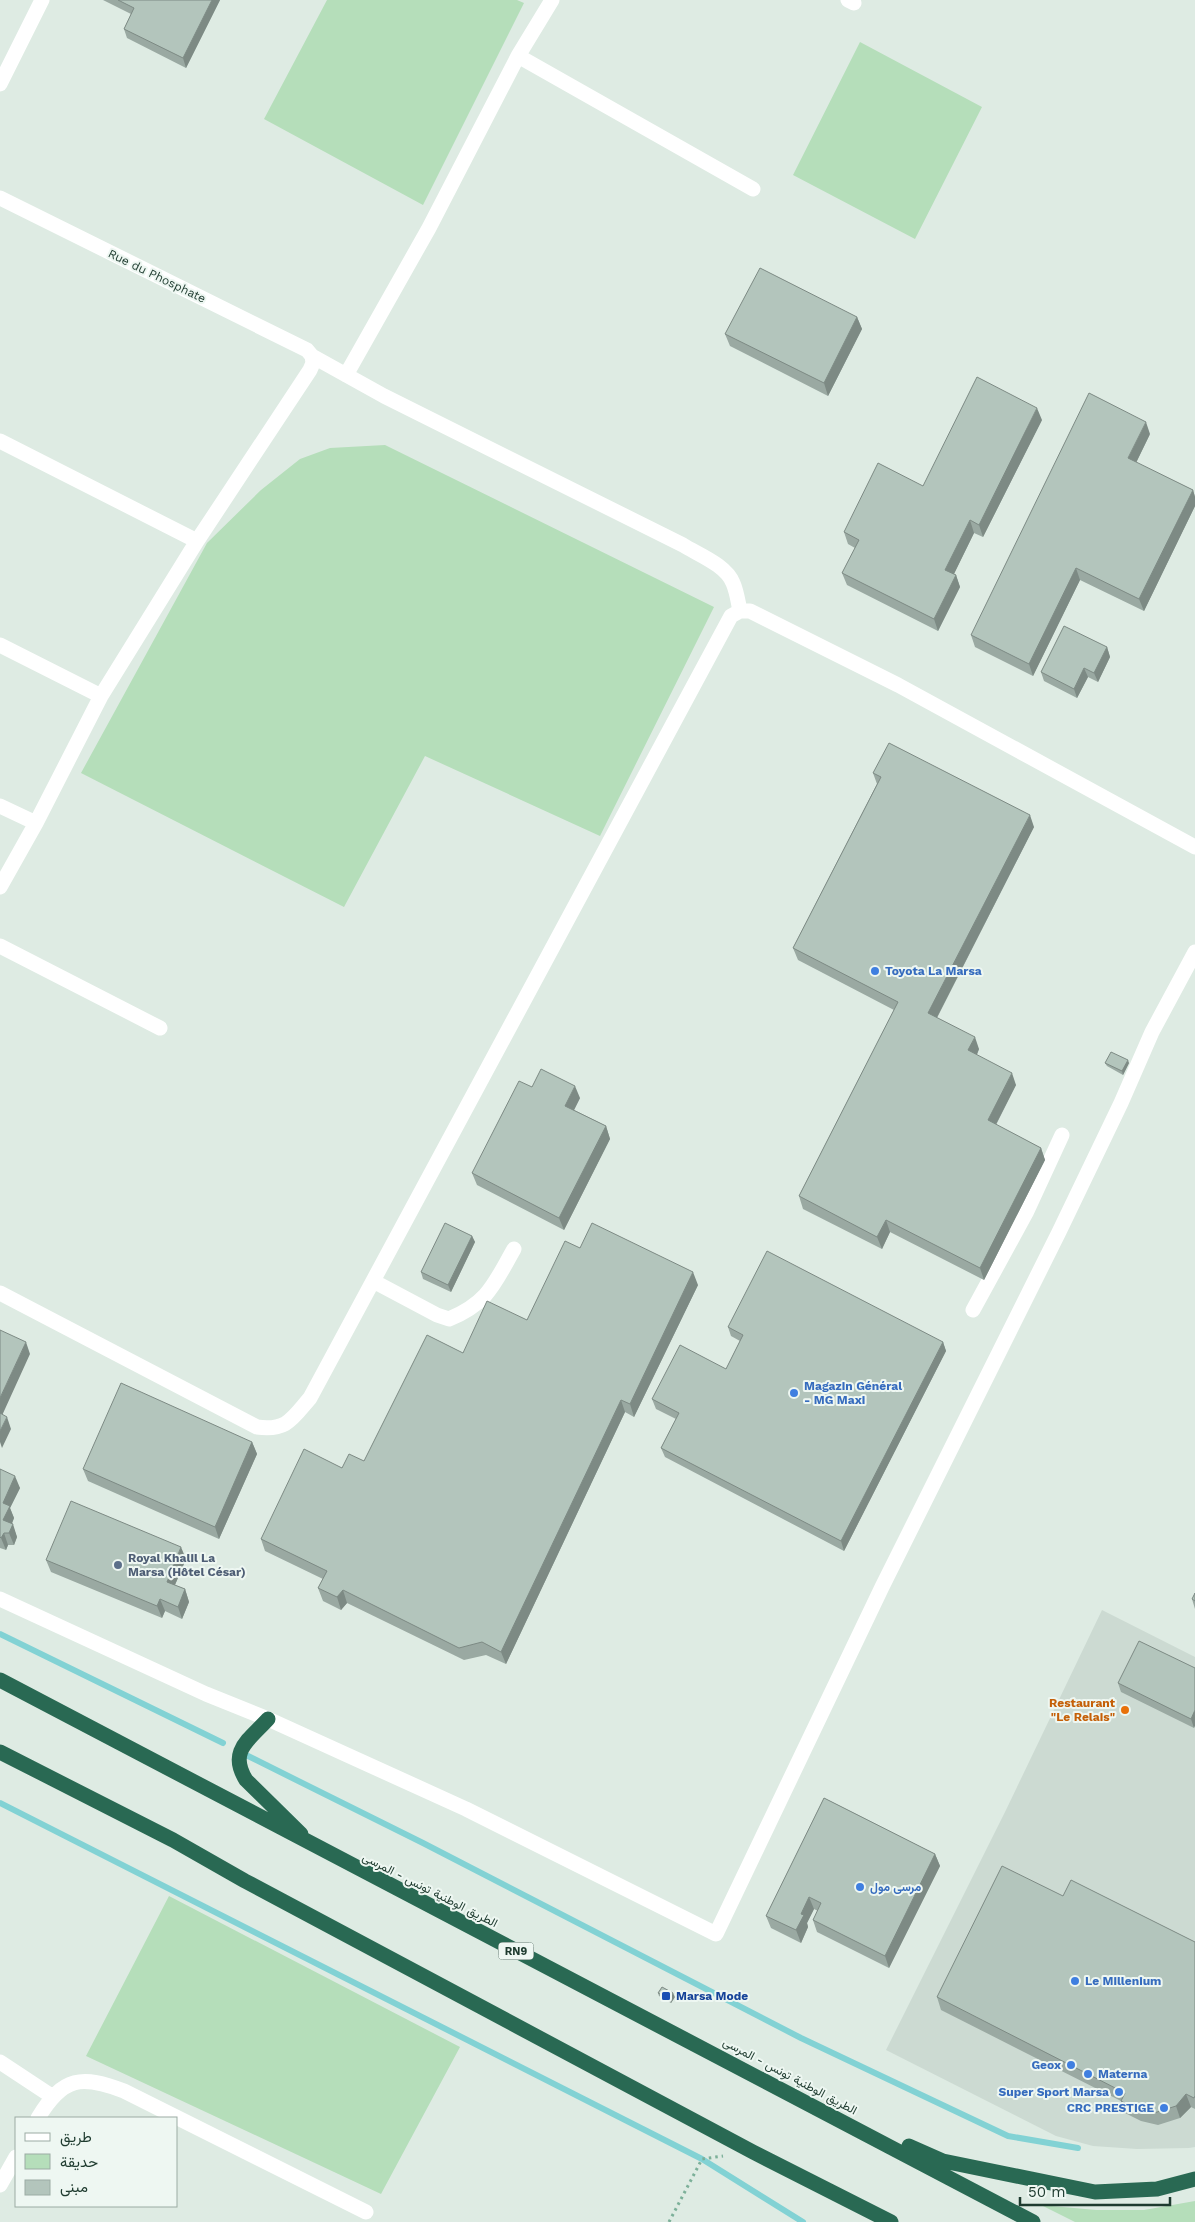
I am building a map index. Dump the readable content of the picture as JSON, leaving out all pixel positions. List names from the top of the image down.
{
  "streets": {
    "highway": ["الطريق الوطنية تونس - المرسى", "RN9"],
    "street": ["Rue du Phosphate"]
  },
  "places": {
    "other": [
      "Toyota La Marsa",
      "Magazin Général - MG Maxi",
      "Royal Khalil La Marsa (Hôtel César)",
      "Restaurant \"Le Relais\"",
      "مرسى مول",
      "Le Millenium",
      "Geox",
      "Materna",
      "Super Sport Marsa",
      "CRC PRESTIGE"
    ],
    "transit": ["Marsa Mode"]
  },
  "legend": ["طريق", "حديقة", "مبنى"],
  "scale_bar": "50 m"
}
